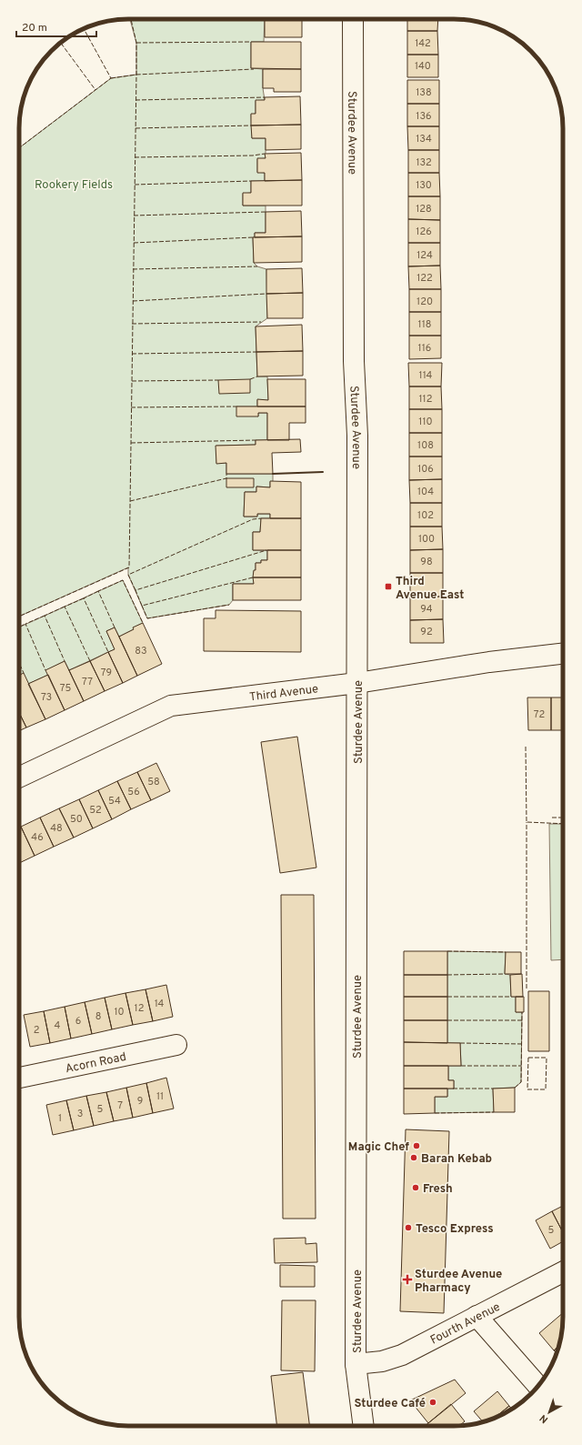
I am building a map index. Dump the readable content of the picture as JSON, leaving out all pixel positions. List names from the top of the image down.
{
  "streets": {
    "street": [
      "Sturdee Avenue",
      "Third Avenue",
      "Acorn Road",
      "Fourth Avenue"
    ]
  },
  "crossings": [
    ["Sturdee Avenue", "Third Avenue"],
    ["Sturdee Avenue", "Fourth Avenue"]
  ],
  "parks": ["Rookery Fields"],
  "places": {
    "transit": ["Third Avenue East"],
    "other": [
      "Magic Chef",
      "Baran Kebab",
      "Fresh",
      "Tesco Express",
      "Sturdee Café"
    ],
    "health": ["Sturdee Avenue Pharmacy"]
  },
  "house_numbers": [
    "142",
    "140",
    "138",
    "136",
    "134",
    "132",
    "130",
    "128",
    "126",
    "124",
    "122",
    "120",
    "118",
    "116",
    "114",
    "112",
    "110",
    "108",
    "106",
    "104",
    "102",
    "100",
    "98",
    "94",
    "92",
    "83",
    "79",
    "77",
    "75",
    "73",
    "72",
    "58",
    "56",
    "54",
    "52",
    "50",
    "48",
    "46",
    "14",
    "12",
    "10",
    "8",
    "6",
    "4",
    "2",
    "11",
    "9",
    "7",
    "5",
    "3",
    "1",
    "5"
  ],
  "scale_bar": "20 m",
  "north": "bottom left"
}
